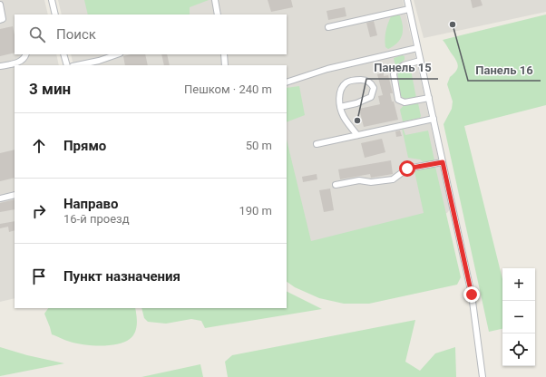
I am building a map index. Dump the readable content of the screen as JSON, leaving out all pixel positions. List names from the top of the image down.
{
  "places": ["Панель 16", "Панель 15"],
  "page": {
    "search": "Поиск",
    "heading": ["3 мин", "Пешком · 240 m"],
    "list": [
      ["Прямо", "50 m"],
      ["Направо", "16-й проезд", "190 m"],
      "Пункт назначения"
    ],
    "map_buttons": ["+", "−"]
  }
}
